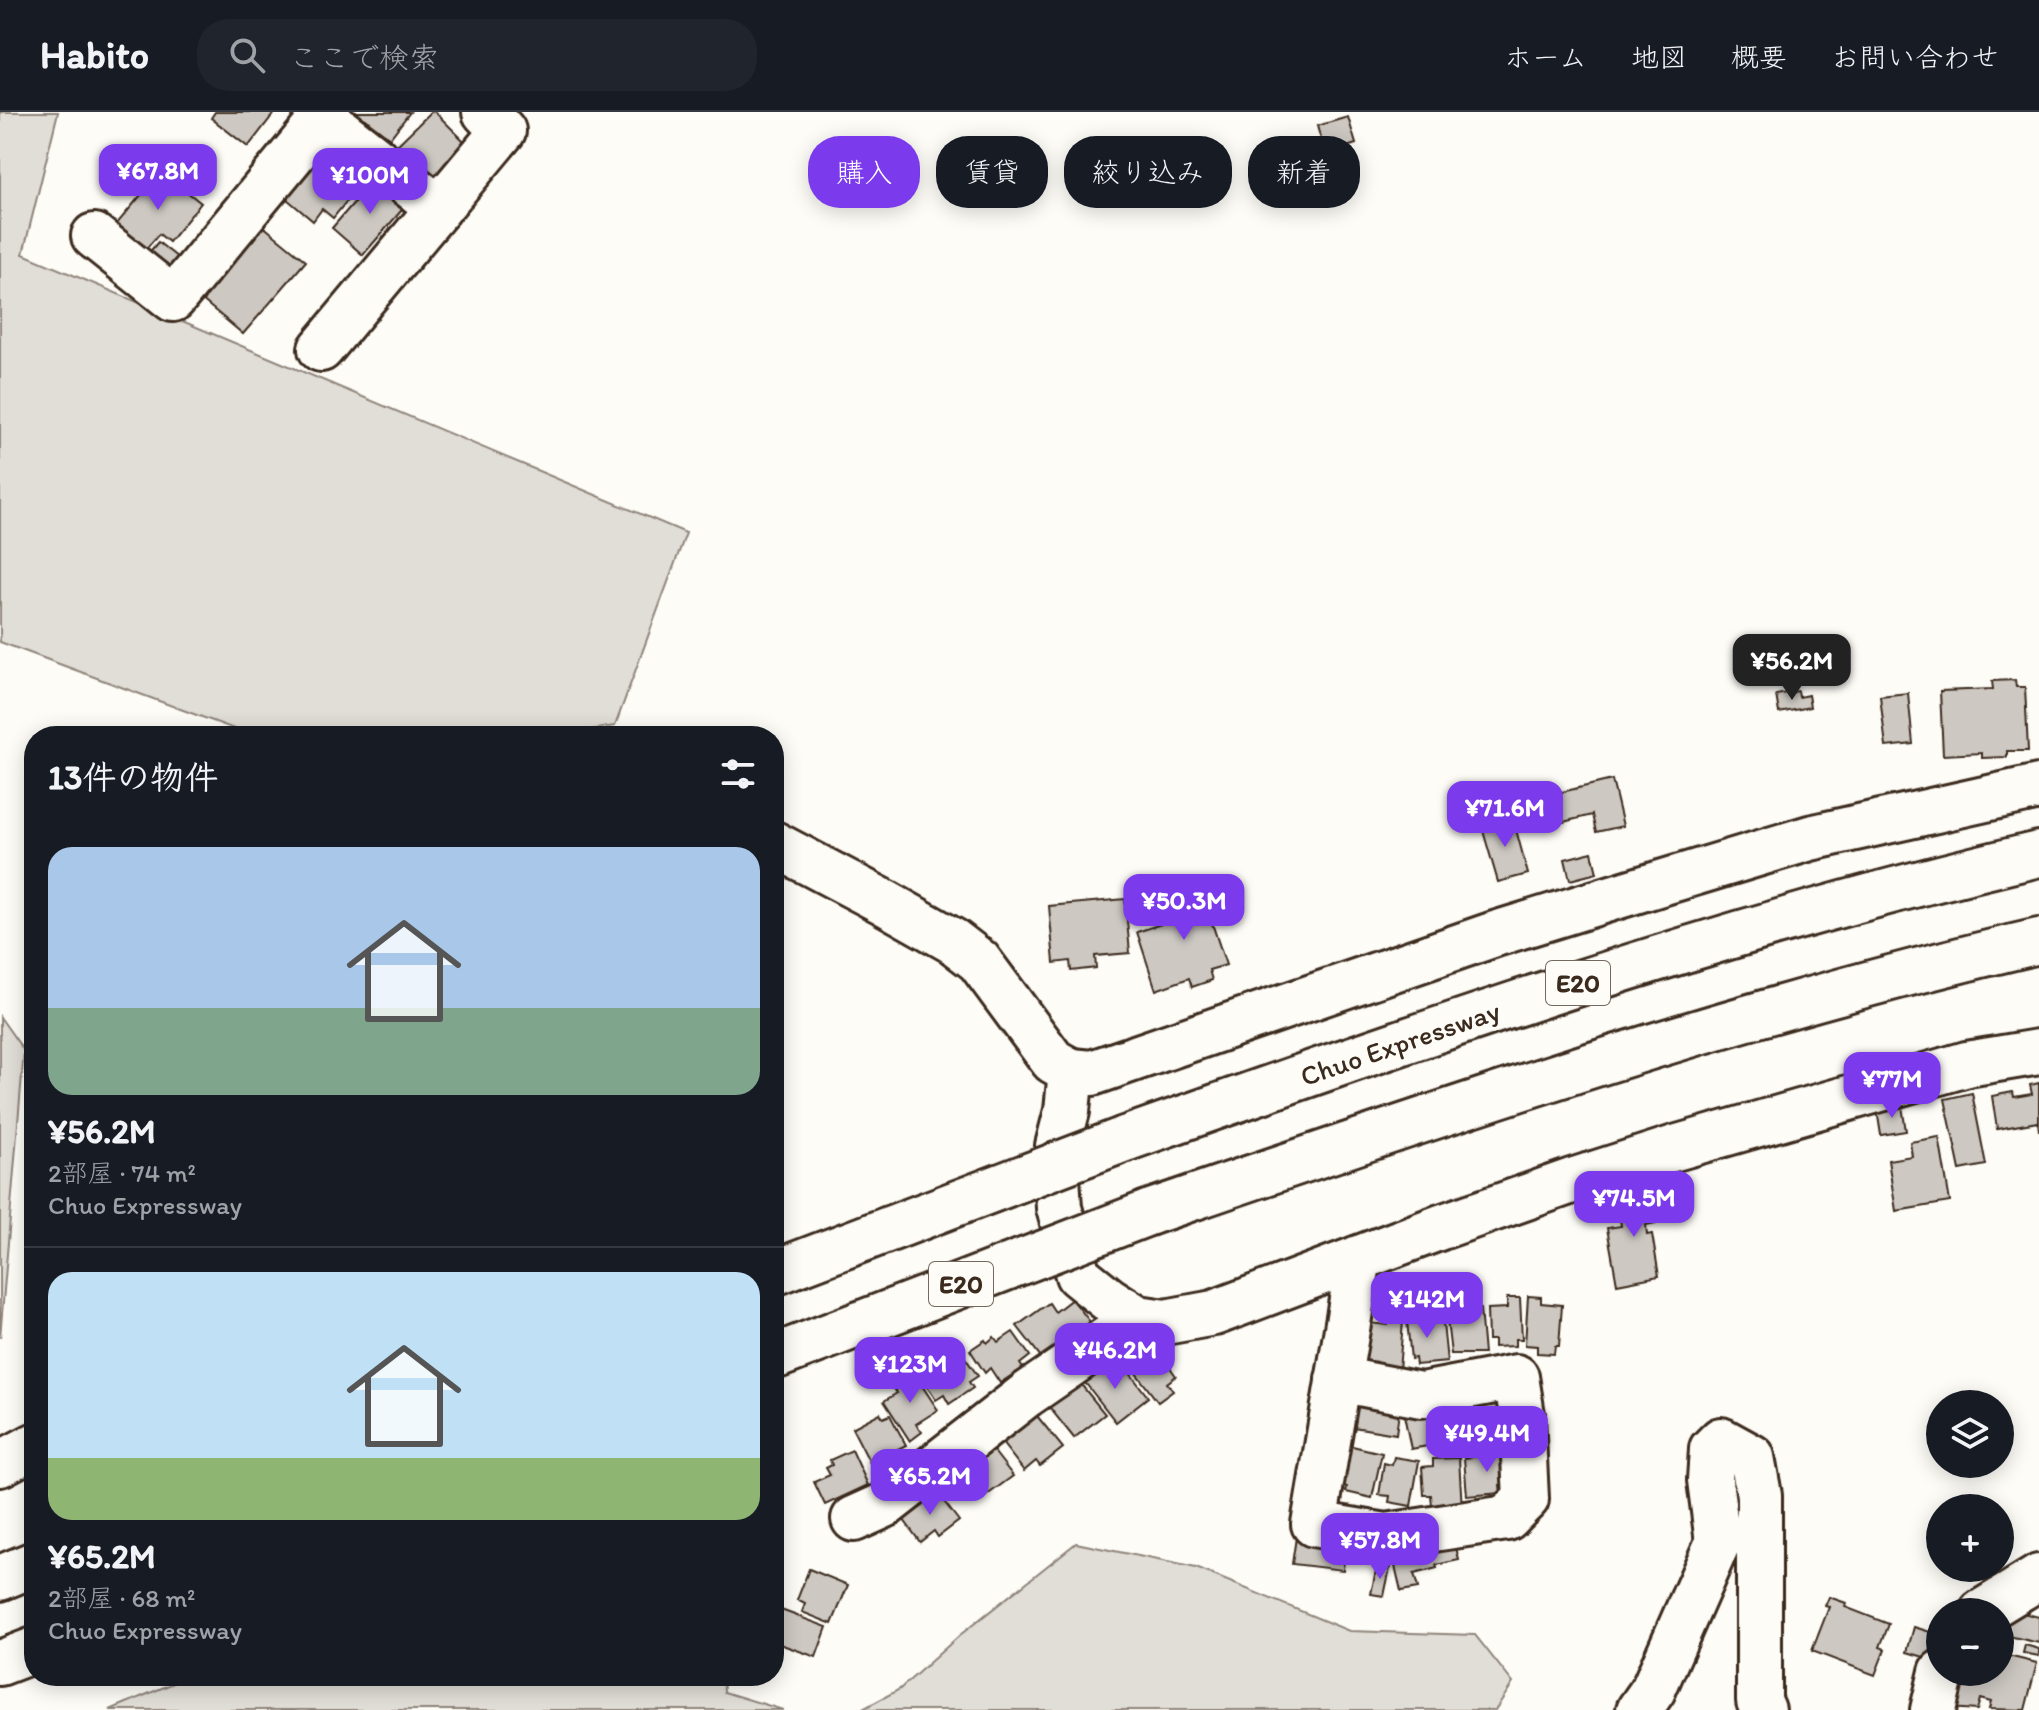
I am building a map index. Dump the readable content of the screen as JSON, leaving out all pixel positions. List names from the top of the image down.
{
  "streets": {
    "main road": ["E20", "Chuo Expressway"]
  },
  "page": {
    "header": "Habito",
    "search": "ここで検索",
    "nav": [
      "ホーム",
      "地図",
      "概要",
      "お問い合わせ"
    ],
    "chip": [
      "購入",
      "賃貸",
      "絞り込み",
      "新着"
    ],
    "price": [
      "¥67.8M",
      "¥100M",
      "¥56.2M",
      "¥71.6M",
      "¥50.3M",
      "¥77M",
      "¥74.5M",
      "¥142M",
      "¥46.2M",
      "¥123M",
      "¥49.4M",
      "¥65.2M",
      "¥57.8M"
    ],
    "heading": "13件の物件",
    "list": [
      {
        "name": "¥56.2M",
        "note": "2部屋 · 74 m² · Chuo Expressway"
      },
      {
        "name": "¥65.2M",
        "note": "2部屋 · 68 m² · Chuo Expressway"
      }
    ],
    "map_buttons": ["+", "−"]
  }
}
